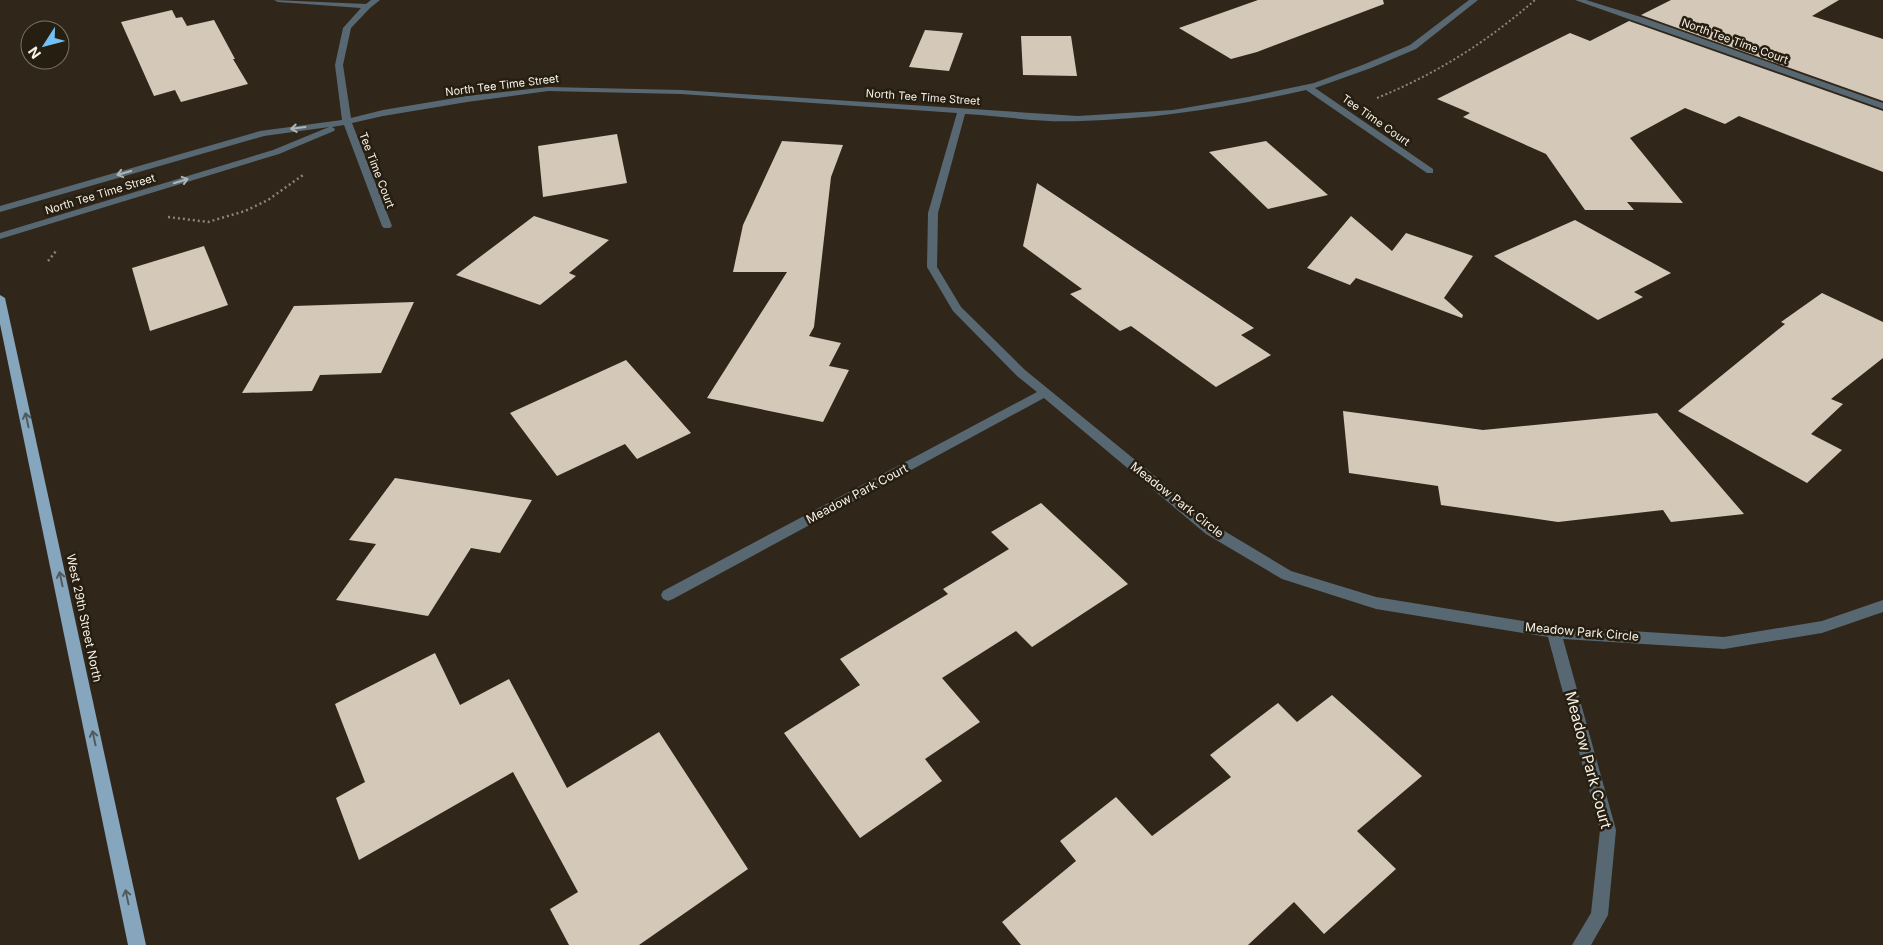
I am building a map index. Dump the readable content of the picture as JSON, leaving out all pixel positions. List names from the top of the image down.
{
  "streets": {
    "main road": ["West 29th Street North"],
    "street": [
      "North Tee Time Court",
      "North Tee Time Street",
      "Tee Time Court",
      "Meadow Park Court",
      "Meadow Park Circle"
    ]
  },
  "crossings": [
    ["North Tee Time Street", "Tee Time Court"],
    ["North Tee Time Street", "Meadow Park Circle"],
    ["Meadow Park Court", "Meadow Park Circle"]
  ],
  "one_way": ["West 29th Street North"],
  "north": "bottom left"
}
